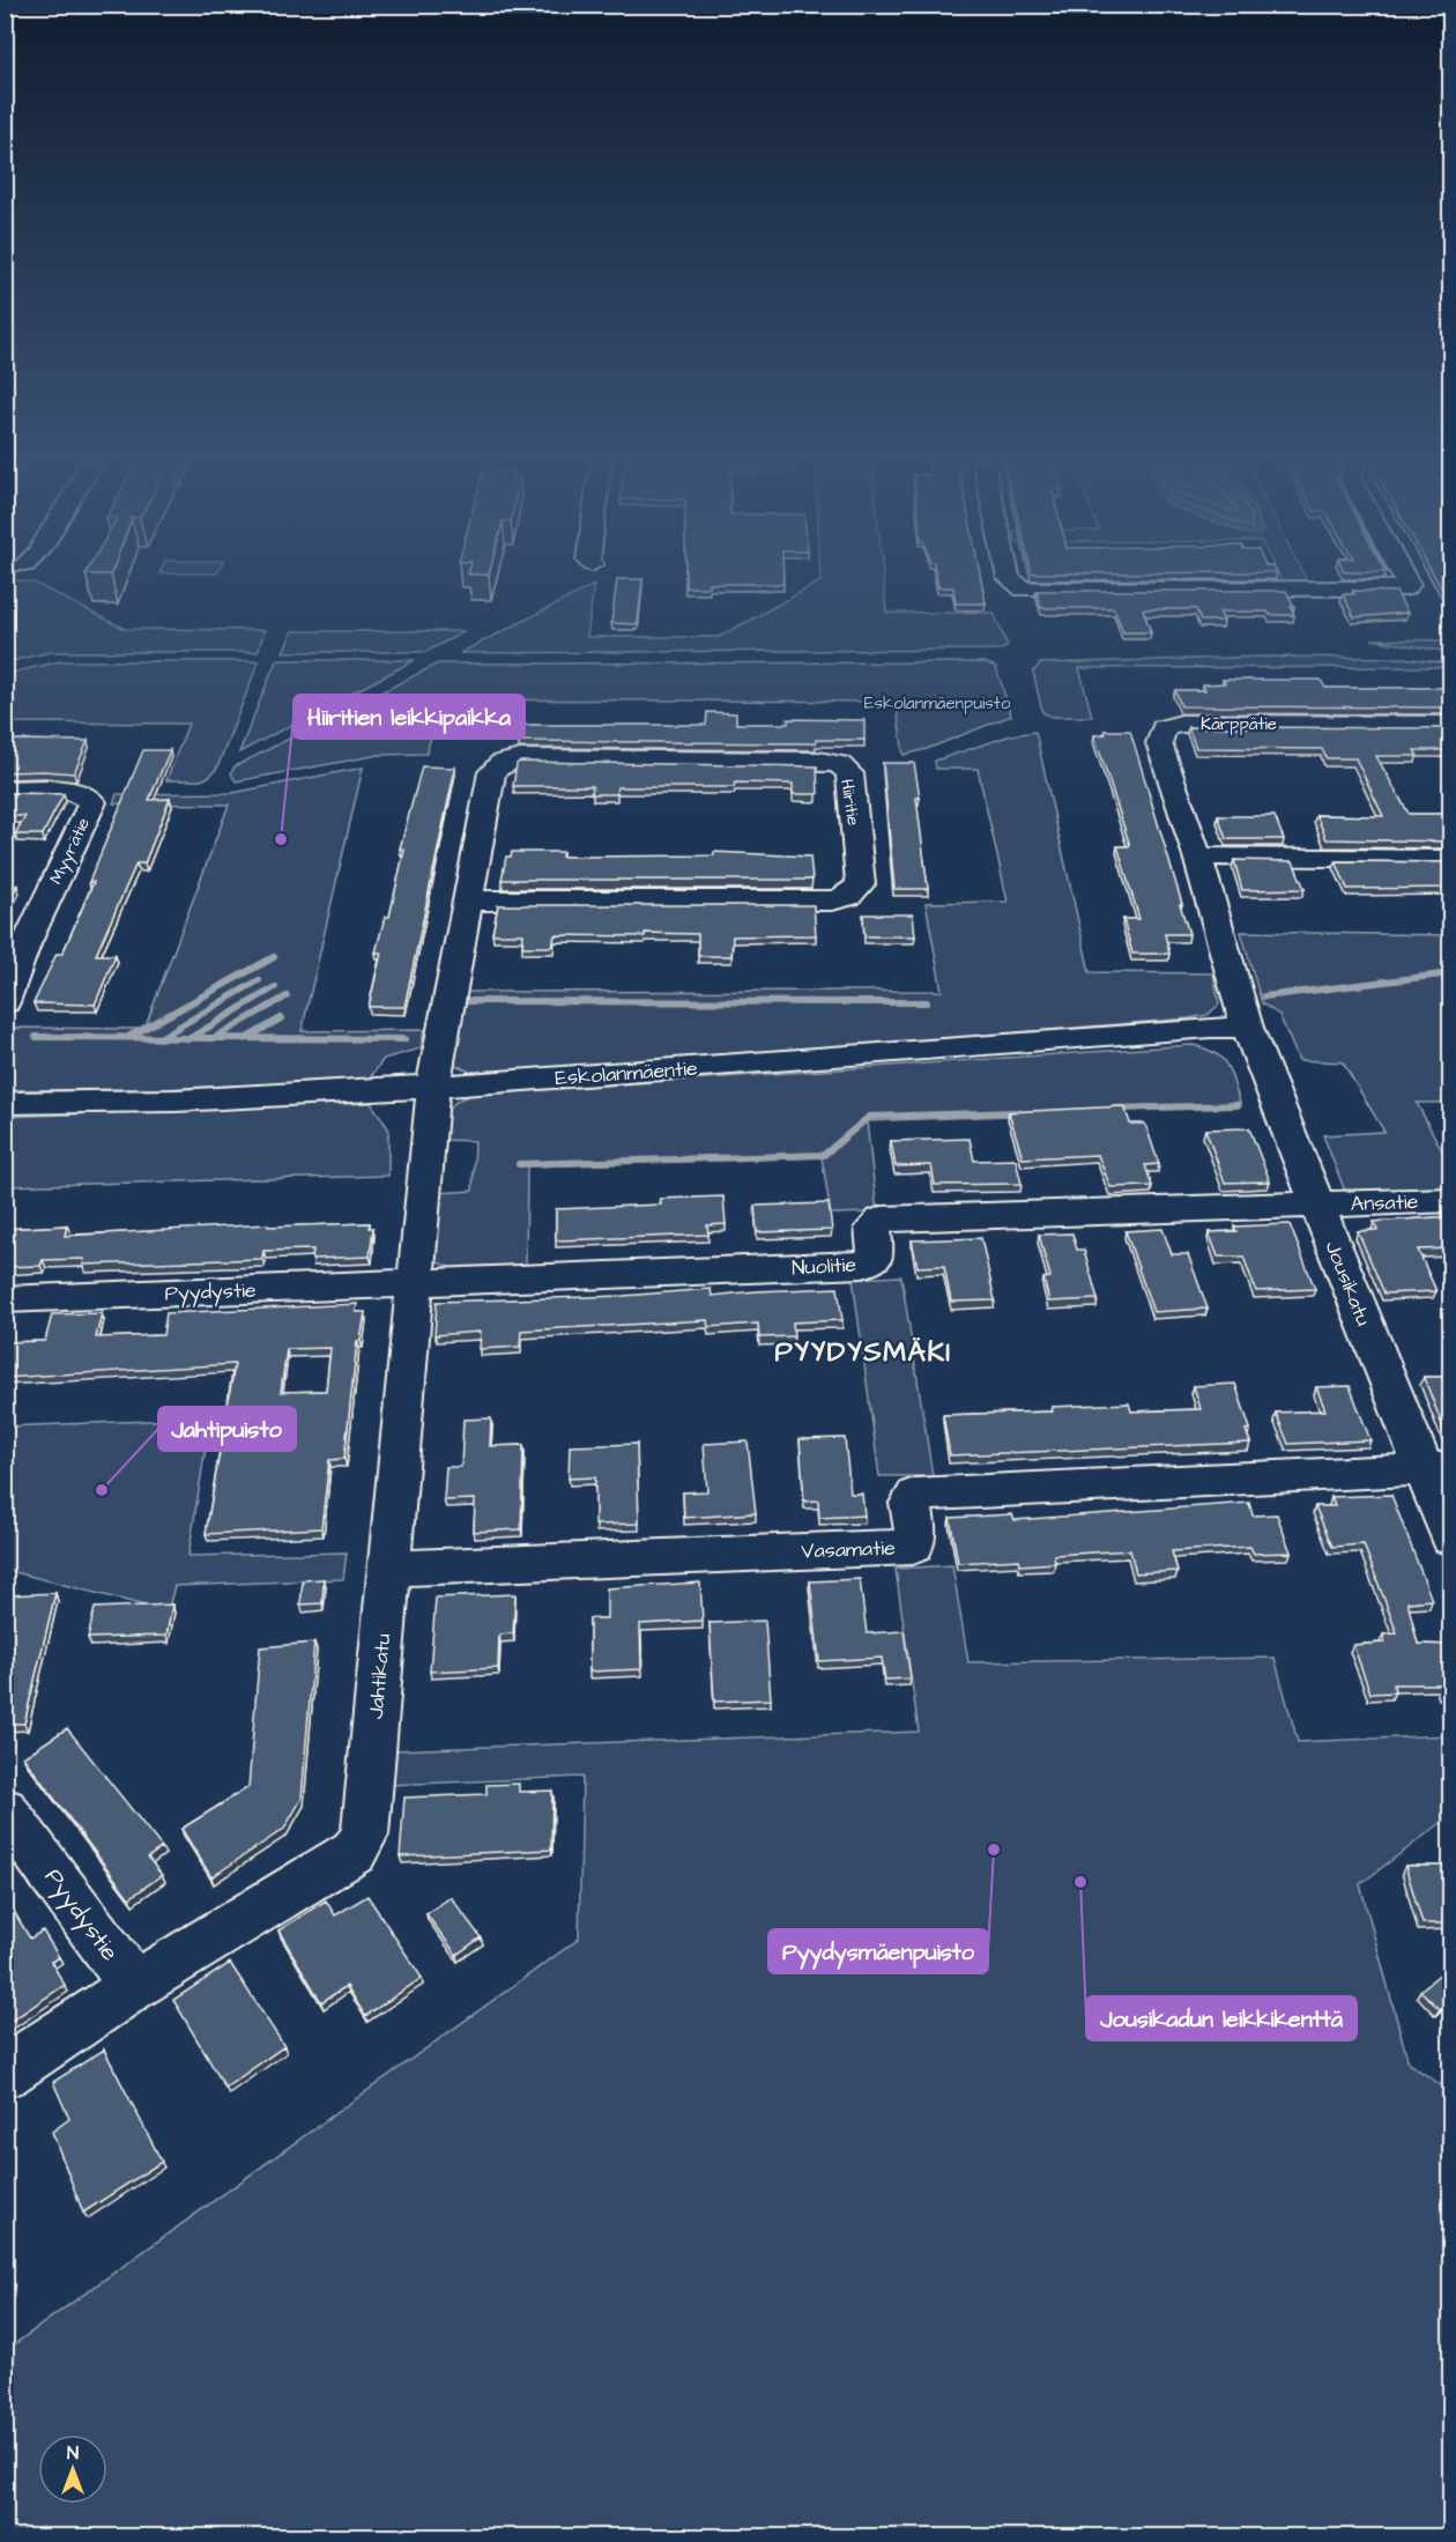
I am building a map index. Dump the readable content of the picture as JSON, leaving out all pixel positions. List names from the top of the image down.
{
  "streets": {
    "street": [
      "Kärppätie",
      "Hiiritie",
      "Myyrätie",
      "Eskolanmäentie",
      "Ansatie",
      "Nuolitie",
      "Jousikatu",
      "Pyydystie",
      "Vasamatie",
      "Jahtikatu"
    ]
  },
  "crossings": [
    ["Kärppätie", "Eskolanmäentie"],
    ["Kärppätie", "Jousikatu"],
    ["Hiiritie", "Eskolanmäentie"],
    ["Hiiritie", "Jahtikatu"],
    ["Eskolanmäentie", "Jousikatu"],
    ["Eskolanmäentie", "Jahtikatu"],
    ["Ansatie", "Nuolitie"],
    ["Ansatie", "Jousikatu"],
    ["Nuolitie", "Jousikatu"],
    ["Nuolitie", "Pyydystie"],
    ["Nuolitie", "Jahtikatu"],
    ["Jousikatu", "Vasamatie"],
    ["Pyydystie", "Jahtikatu"],
    ["Vasamatie", "Jahtikatu"]
  ],
  "districts": ["PYYDYSMÄKI"],
  "parks": ["Eskolanmäenpuisto"],
  "places": [
    "Hiiritien leikkipaikka",
    "Jahtipuisto",
    "Pyydysmäenpuisto",
    "Jousikadun leikkikenttä"
  ],
  "north": "top"
}
